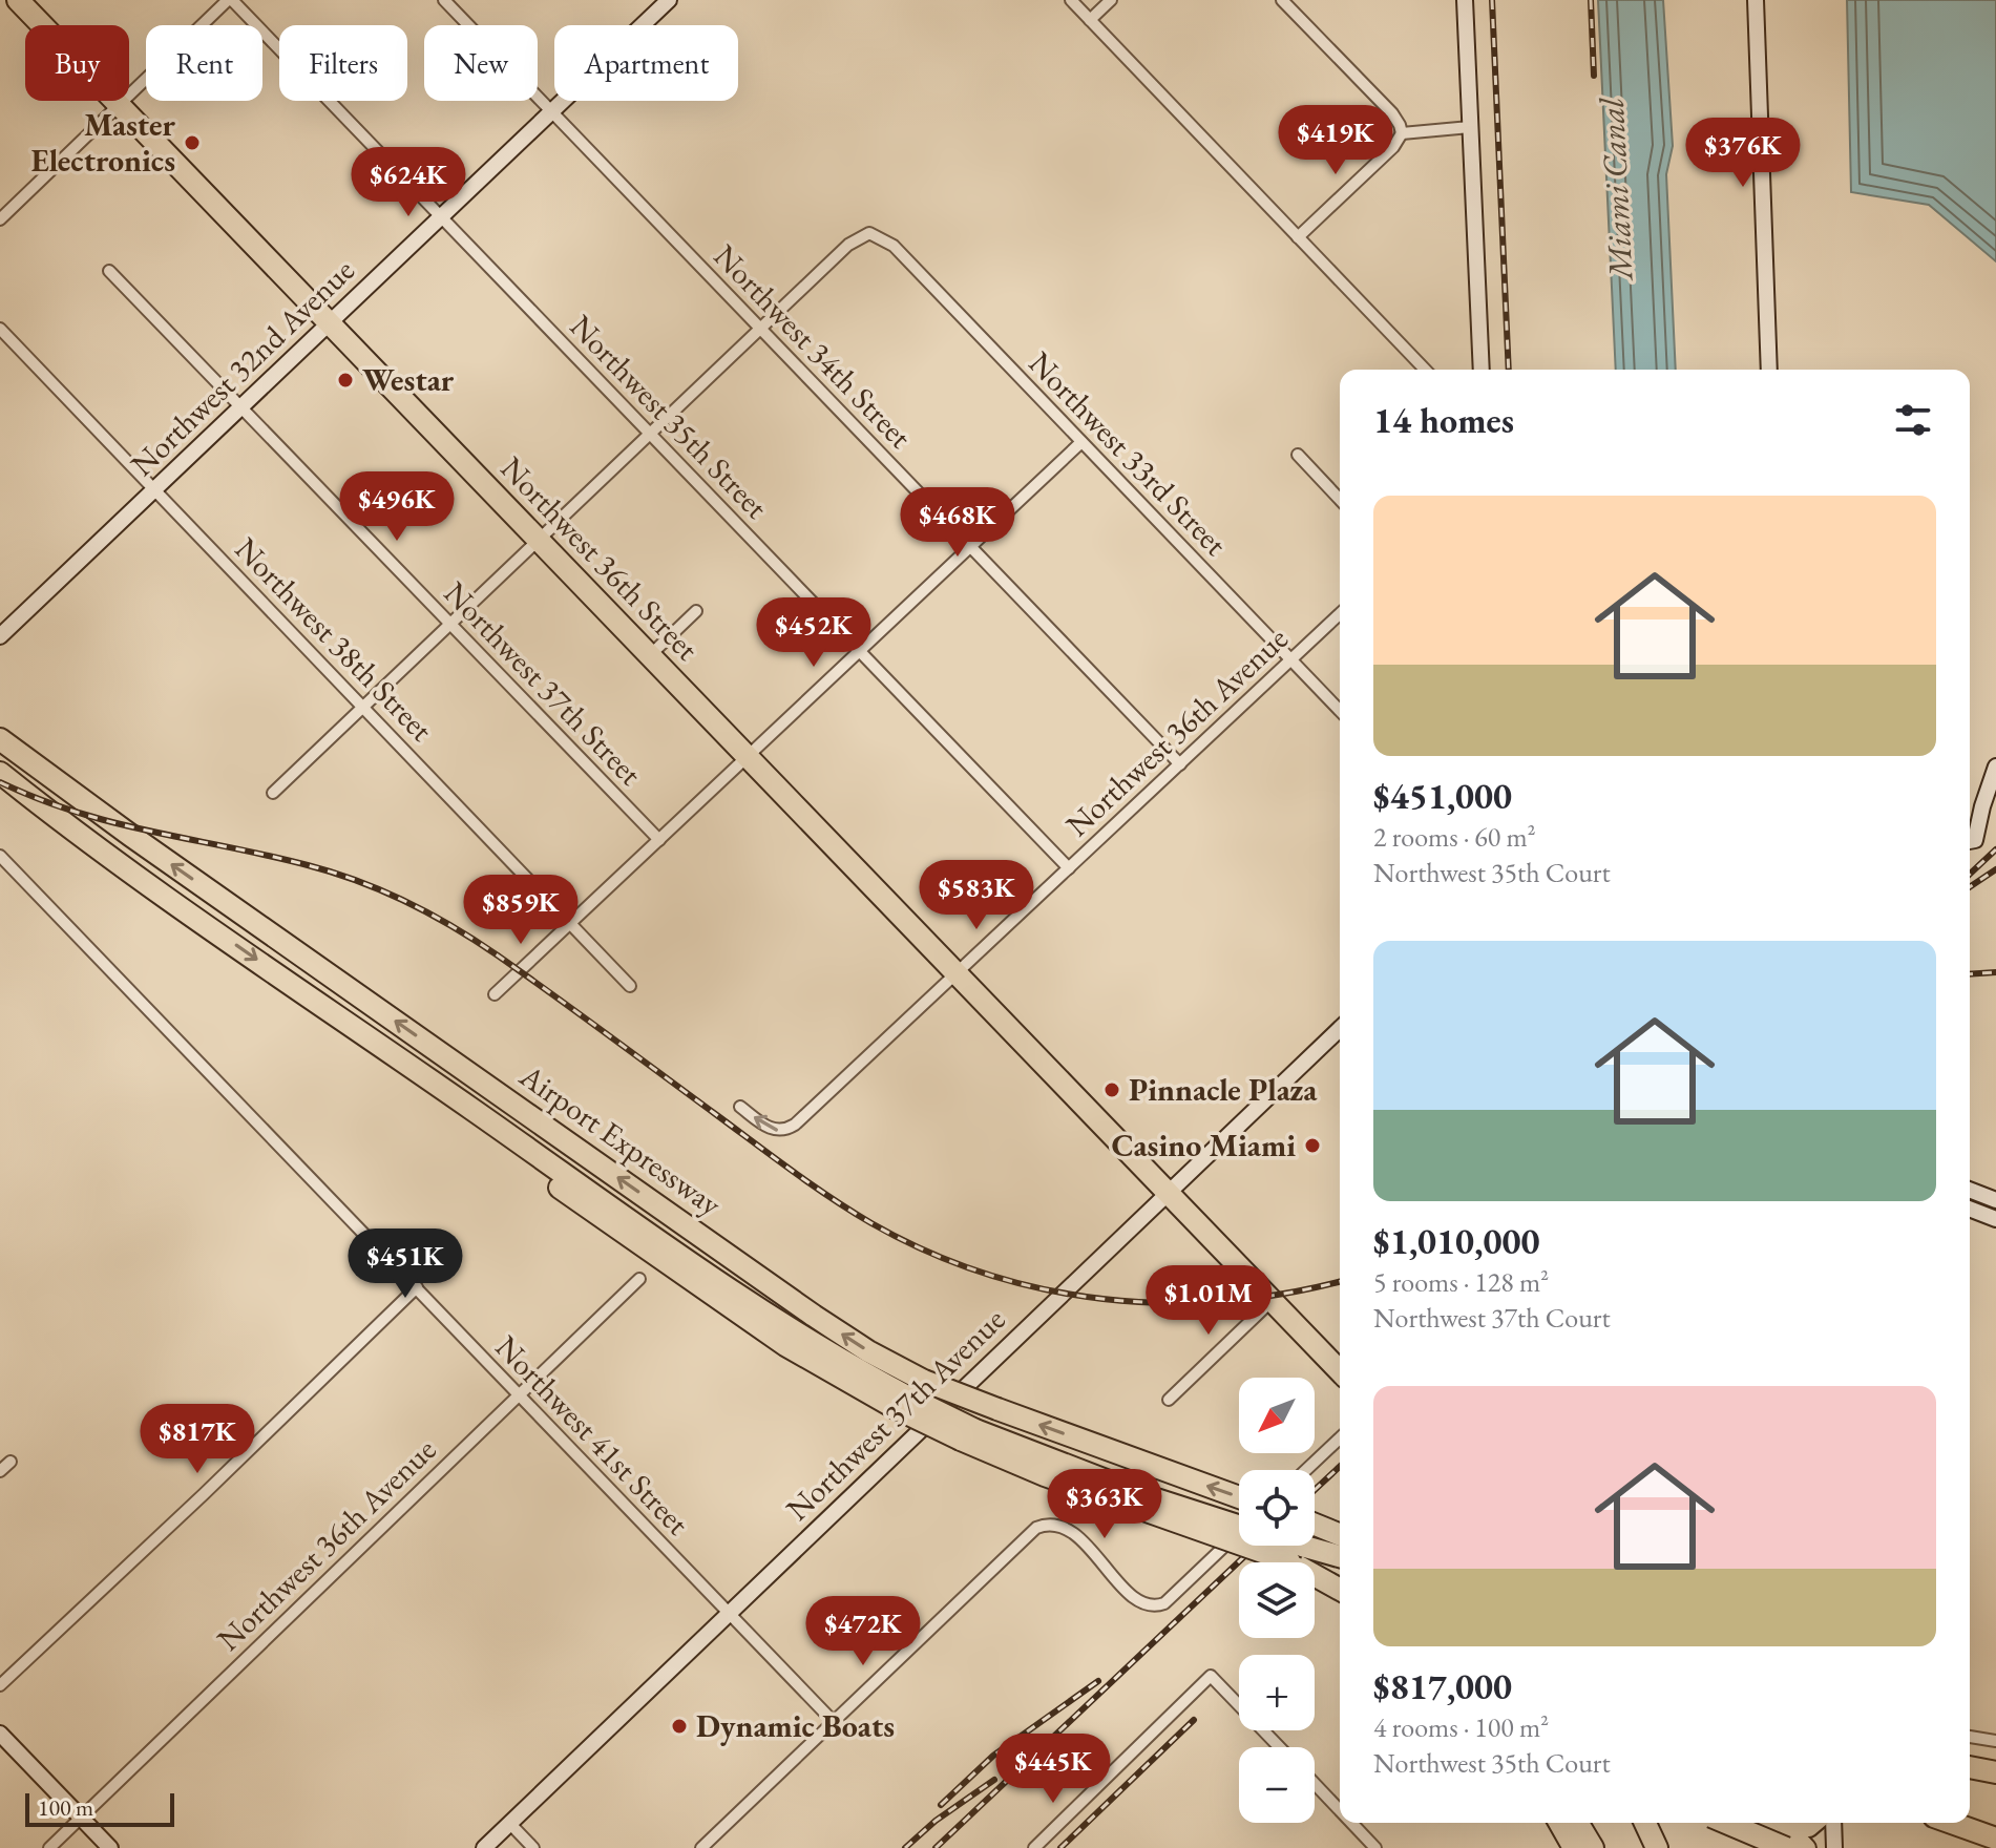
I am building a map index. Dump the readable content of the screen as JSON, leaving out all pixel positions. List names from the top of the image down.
{
  "streets": {
    "highway": ["Northwest 36th Street", "Airport Expressway"],
    "street": [
      "Northwest 34th Street",
      "Northwest 32nd Avenue",
      "Northwest 35th Street",
      "Northwest 33rd Street",
      "Northwest 38th Street",
      "Northwest 37th Street",
      "Northwest 36th Avenue",
      "Northwest 37th Avenue",
      "Northwest 41st Street"
    ]
  },
  "crossings": [
    ["Northwest 34th Street", "Northwest 32nd Avenue"],
    ["Northwest 34th Street", "Northwest 33rd Street"],
    ["Northwest 34th Street", "Northwest 36th Avenue"],
    ["Northwest 32nd Avenue", "Northwest 35th Street"],
    ["Northwest 32nd Avenue", "Northwest 36th Street"],
    ["Northwest 32nd Avenue", "Northwest 38th Street"],
    ["Northwest 32nd Avenue", "Northwest 37th Street"],
    ["Northwest 35th Street", "Northwest 36th Avenue"],
    ["Northwest 33rd Street", "Northwest 36th Avenue"],
    ["Northwest 36th Street", "Northwest 36th Avenue"],
    ["Northwest 36th Street", "Northwest 37th Avenue"],
    ["Northwest 36th Avenue", "Northwest 41st Street"],
    ["Northwest 37th Avenue", "Northwest 41st Street"]
  ],
  "water": ["Miami Canal"],
  "places": [
    "Master Electronics",
    "Westar",
    "Pinnacle Plaza",
    "Casino Miami",
    "Dynamic Boats"
  ],
  "scale_bar": "100 m",
  "north": "bottom left",
  "page": {
    "chip": [
      "Buy",
      "Rent",
      "Filters",
      "New",
      "Apartment"
    ],
    "price": [
      "$419K",
      "$376K",
      "$624K",
      "$496K",
      "$468K",
      "$452K",
      "$583K",
      "$859K",
      "$451K",
      "$1.01M",
      "$817K",
      "$363K",
      "$472K",
      "$445K"
    ],
    "heading": "14 homes",
    "list": [
      {
        "name": "$451,000",
        "note": "2 rooms · 60 m² · Northwest 35th Court"
      },
      {
        "name": "$1,010,000",
        "note": "5 rooms · 128 m² · Northwest 37th Court"
      },
      {
        "name": "$817,000",
        "note": "4 rooms · 100 m² · Northwest 35th Court"
      }
    ],
    "map_buttons": ["+", "−"],
    "scale": "100 m"
  }
}
